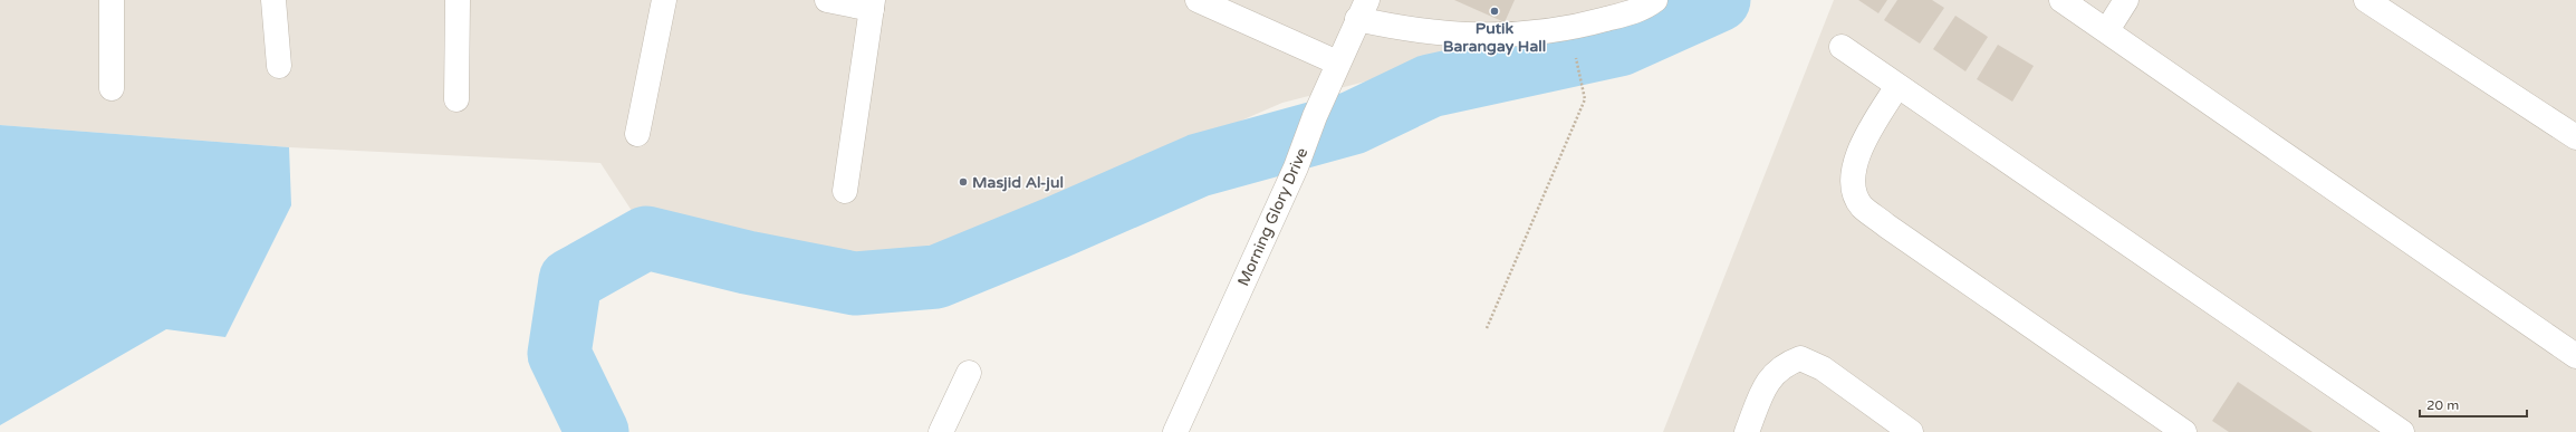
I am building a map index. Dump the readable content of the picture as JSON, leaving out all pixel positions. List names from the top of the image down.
{
  "streets": {
    "street": ["Morning Glory Drive"]
  },
  "places": ["Putik Barangay Hall", "Masjid Al-jul"],
  "scale_bar": "20 m"
}
